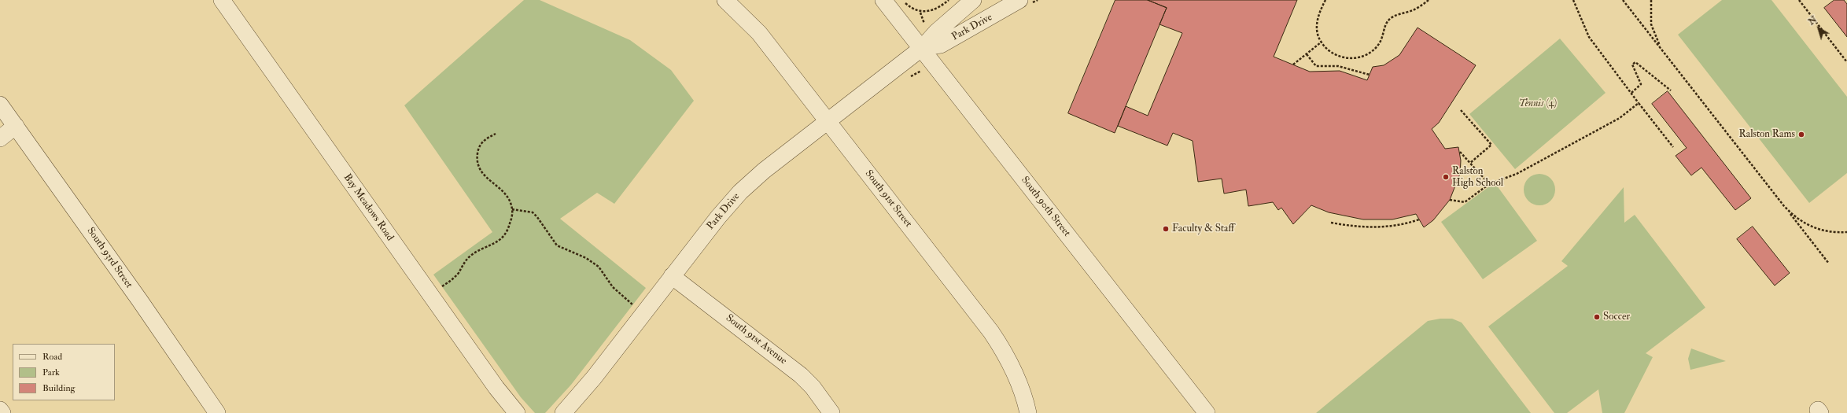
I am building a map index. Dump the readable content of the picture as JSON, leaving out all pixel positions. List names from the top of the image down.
{
  "streets": {
    "street": [
      "Park Drive",
      "South 91st Street",
      "South 90th Street",
      "Bay Meadows Road",
      "South 93rd Street",
      "South 91st Avenue"
    ]
  },
  "crossings": [
    ["Park Drive", "South 91st Street"],
    ["Park Drive", "South 90th Street"],
    ["Park Drive", "South 91st Avenue"]
  ],
  "parks": ["Tennis (4)"],
  "places": [
    "Ralston Rams",
    "Ralston High School",
    "Faculty & Staff",
    "Soccer"
  ],
  "legend": ["Road", "Park", "Building"],
  "north": "top left"
}
